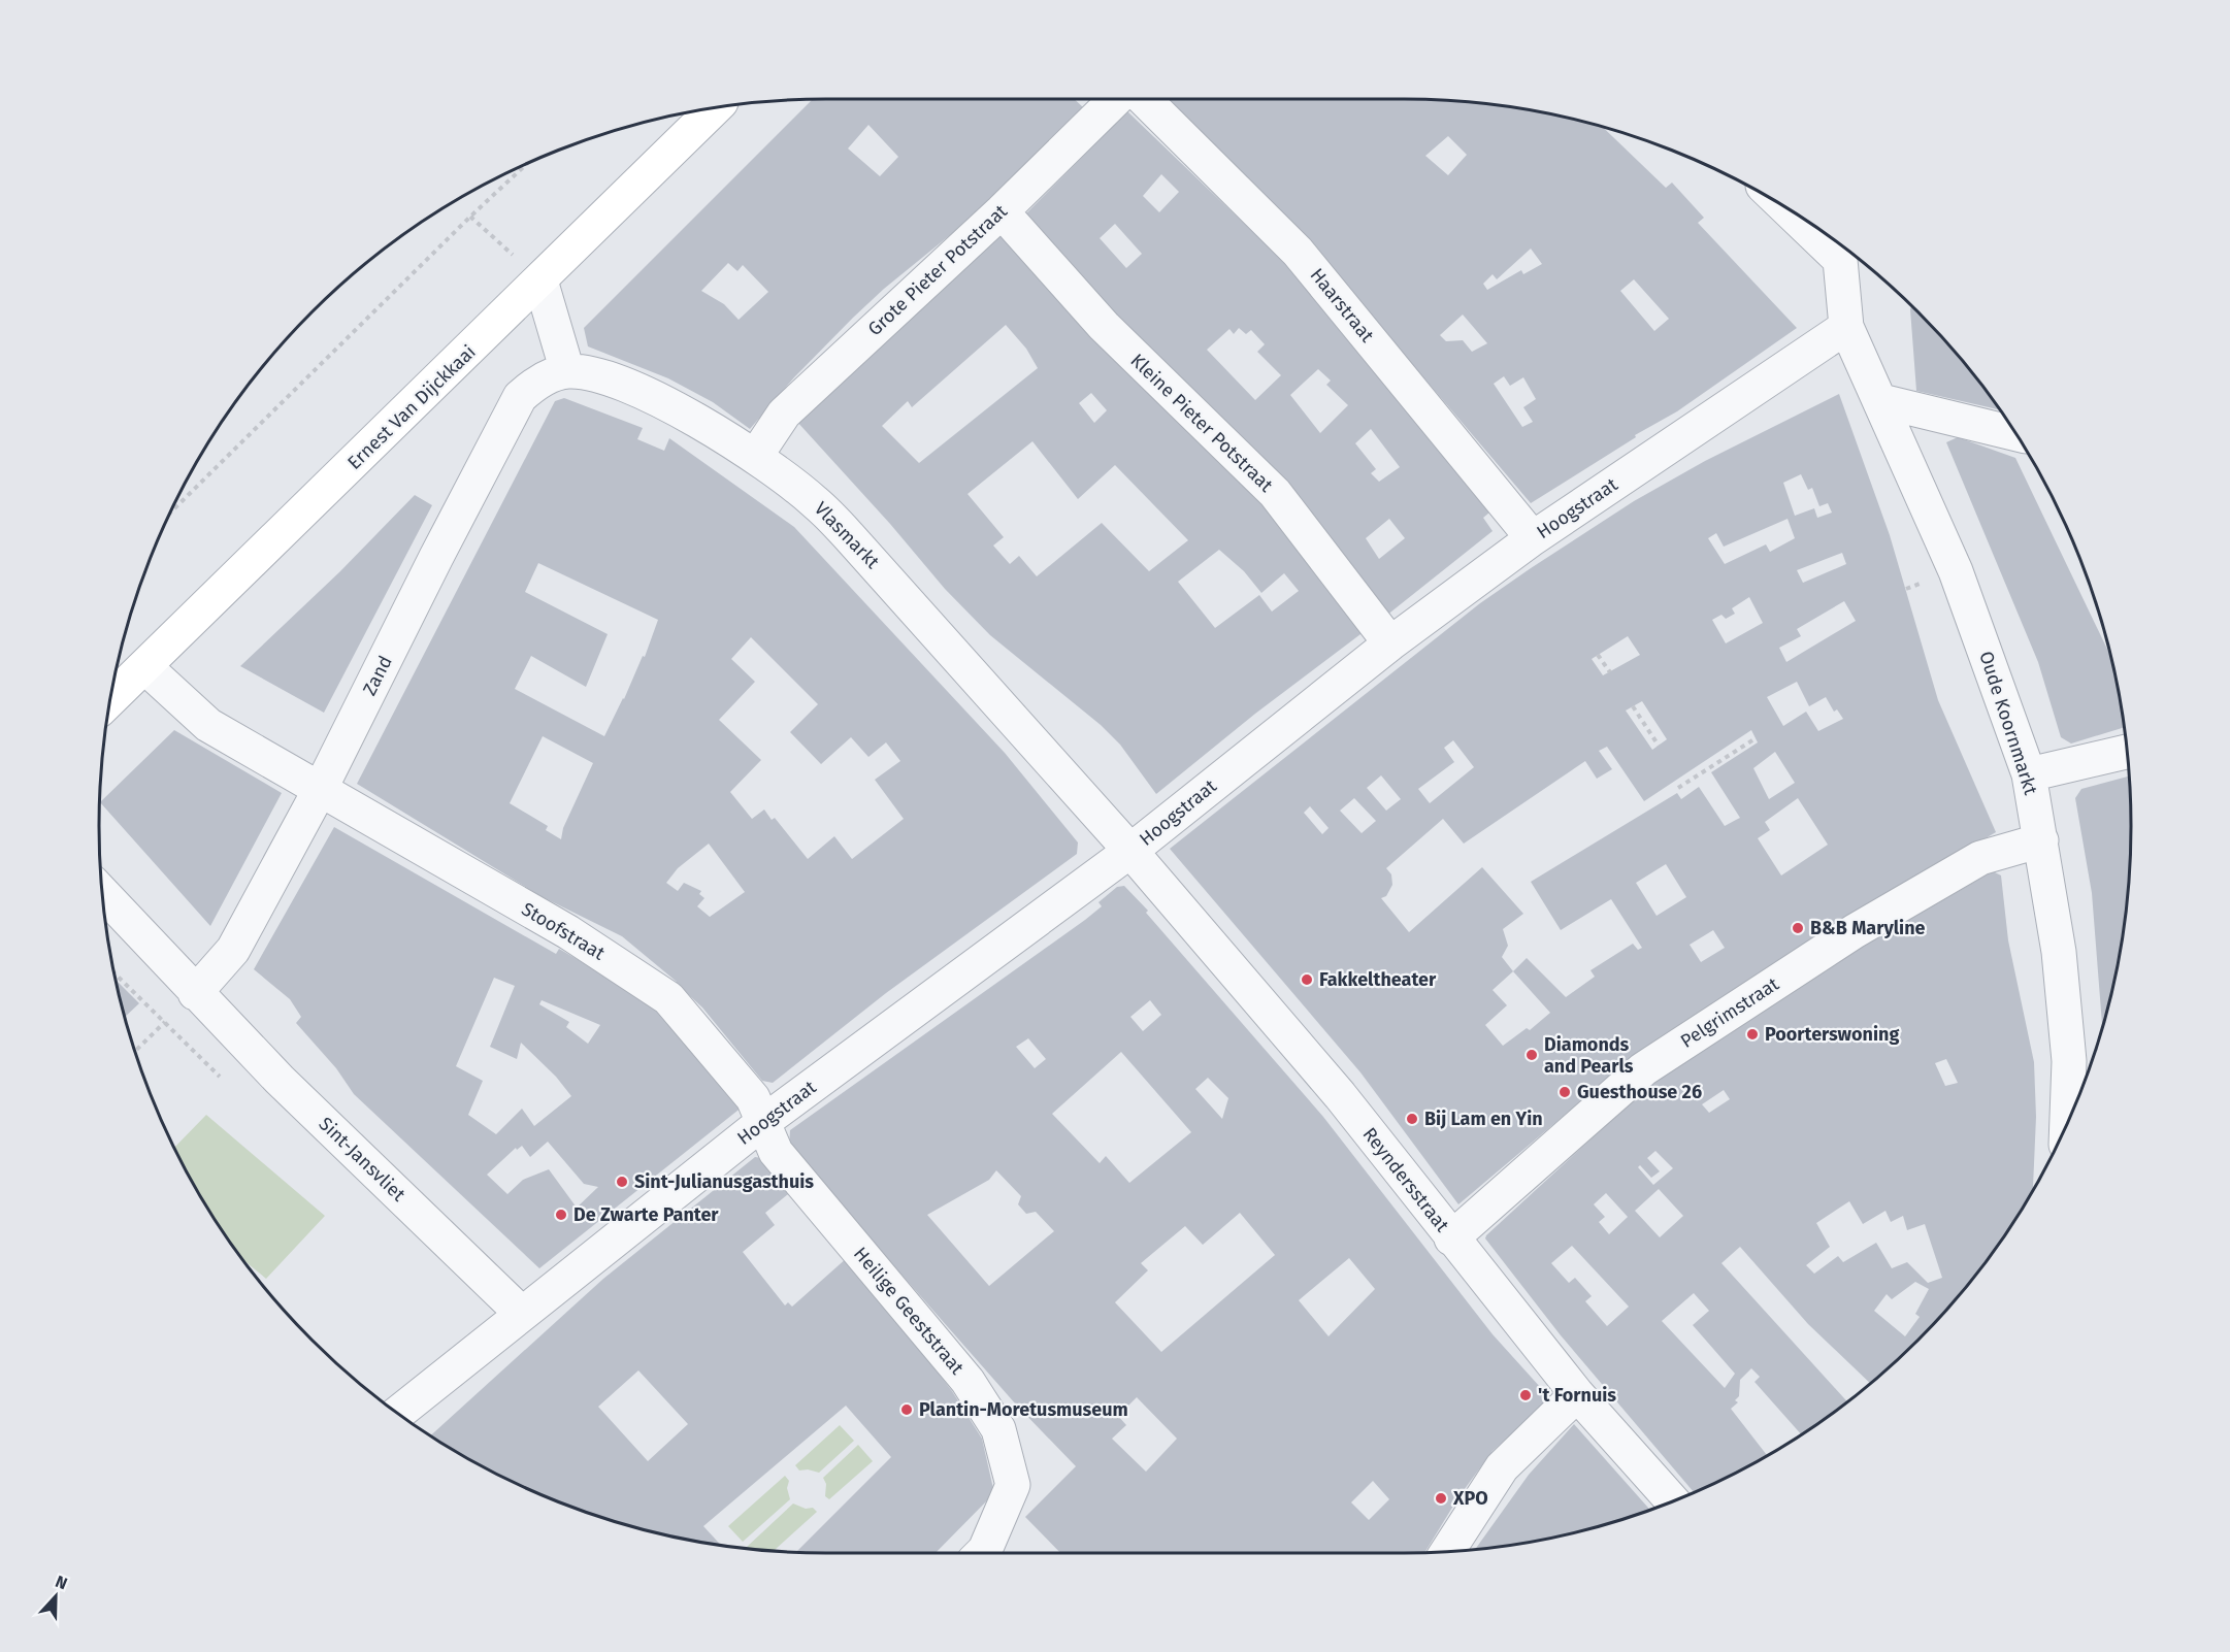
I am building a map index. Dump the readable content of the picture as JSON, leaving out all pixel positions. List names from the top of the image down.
{
  "streets": {
    "street": [
      "Grote Pieter Potstraat",
      "Haarstraat",
      "Ernest Van Dijckkaai",
      "Kleine Pieter Potstraat",
      "Hoogstraat",
      "Vlasmarkt",
      "Zand",
      "Oude Koornmarkt",
      "Stoofstraat",
      "Pelgrimstraat",
      "Sint-Jansvliet",
      "Reyndersstraat",
      "Heilige Geeststraat"
    ]
  },
  "crossings": [
    ["Grote Pieter Potstraat", "Kleine Pieter Potstraat"],
    ["Grote Pieter Potstraat", "Vlasmarkt"],
    ["Haarstraat", "Hoogstraat"],
    ["Ernest Van Dijckkaai", "Stoofstraat"],
    ["Kleine Pieter Potstraat", "Hoogstraat"],
    ["Hoogstraat", "Vlasmarkt"],
    ["Hoogstraat", "Oude Koornmarkt"],
    ["Hoogstraat", "Stoofstraat"],
    ["Hoogstraat", "Sint-Jansvliet"],
    ["Hoogstraat", "Reyndersstraat"],
    ["Hoogstraat", "Heilige Geeststraat"],
    ["Vlasmarkt", "Zand"],
    ["Vlasmarkt", "Reyndersstraat"],
    ["Zand", "Stoofstraat"],
    ["Zand", "Sint-Jansvliet"],
    ["Oude Koornmarkt", "Pelgrimstraat"],
    ["Stoofstraat", "Heilige Geeststraat"],
    ["Pelgrimstraat", "Reyndersstraat"]
  ],
  "places": [
    "B&B Maryline",
    "Fakkeltheater",
    "Poorterswoning",
    "Diamonds and Pearls",
    "Guesthouse 26",
    "Bij Lam en Yin",
    "Sint-Julianusgasthuis",
    "De Zwarte Panter",
    "'t Fornuis",
    "Plantin-Moretusmuseum",
    "XPO"
  ],
  "north": "top"
}
